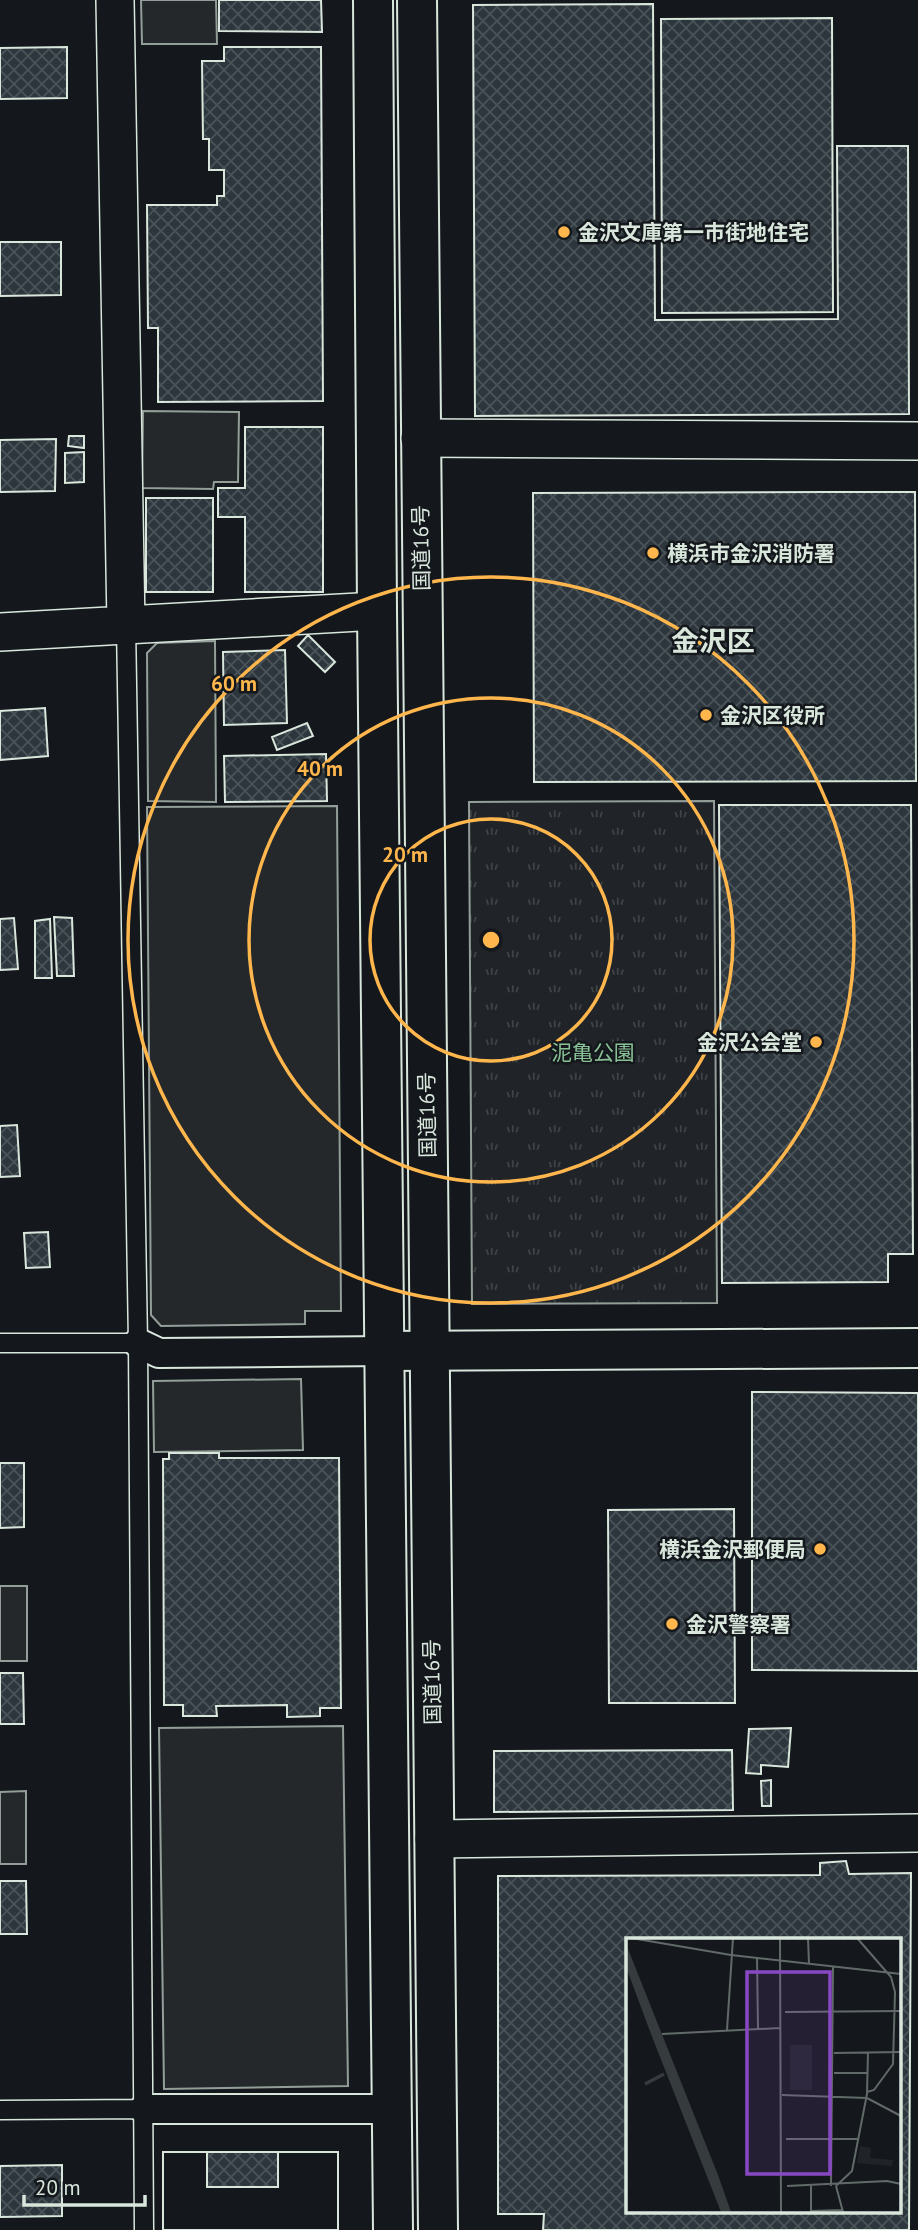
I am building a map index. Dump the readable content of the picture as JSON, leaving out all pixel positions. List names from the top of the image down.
{
  "streets": {
    "main road": ["国道16号"]
  },
  "districts": ["金沢区"],
  "parks": ["泥亀公園"],
  "places": [
    "金沢文庫第一市街地住宅",
    "横浜市金沢消防署",
    "金沢区役所",
    "金沢公会堂",
    "横浜金沢郵便局",
    "金沢警察署"
  ],
  "scale_bar": "20 m",
  "rings": ["60 m", "40 m", "20 m"]
}
